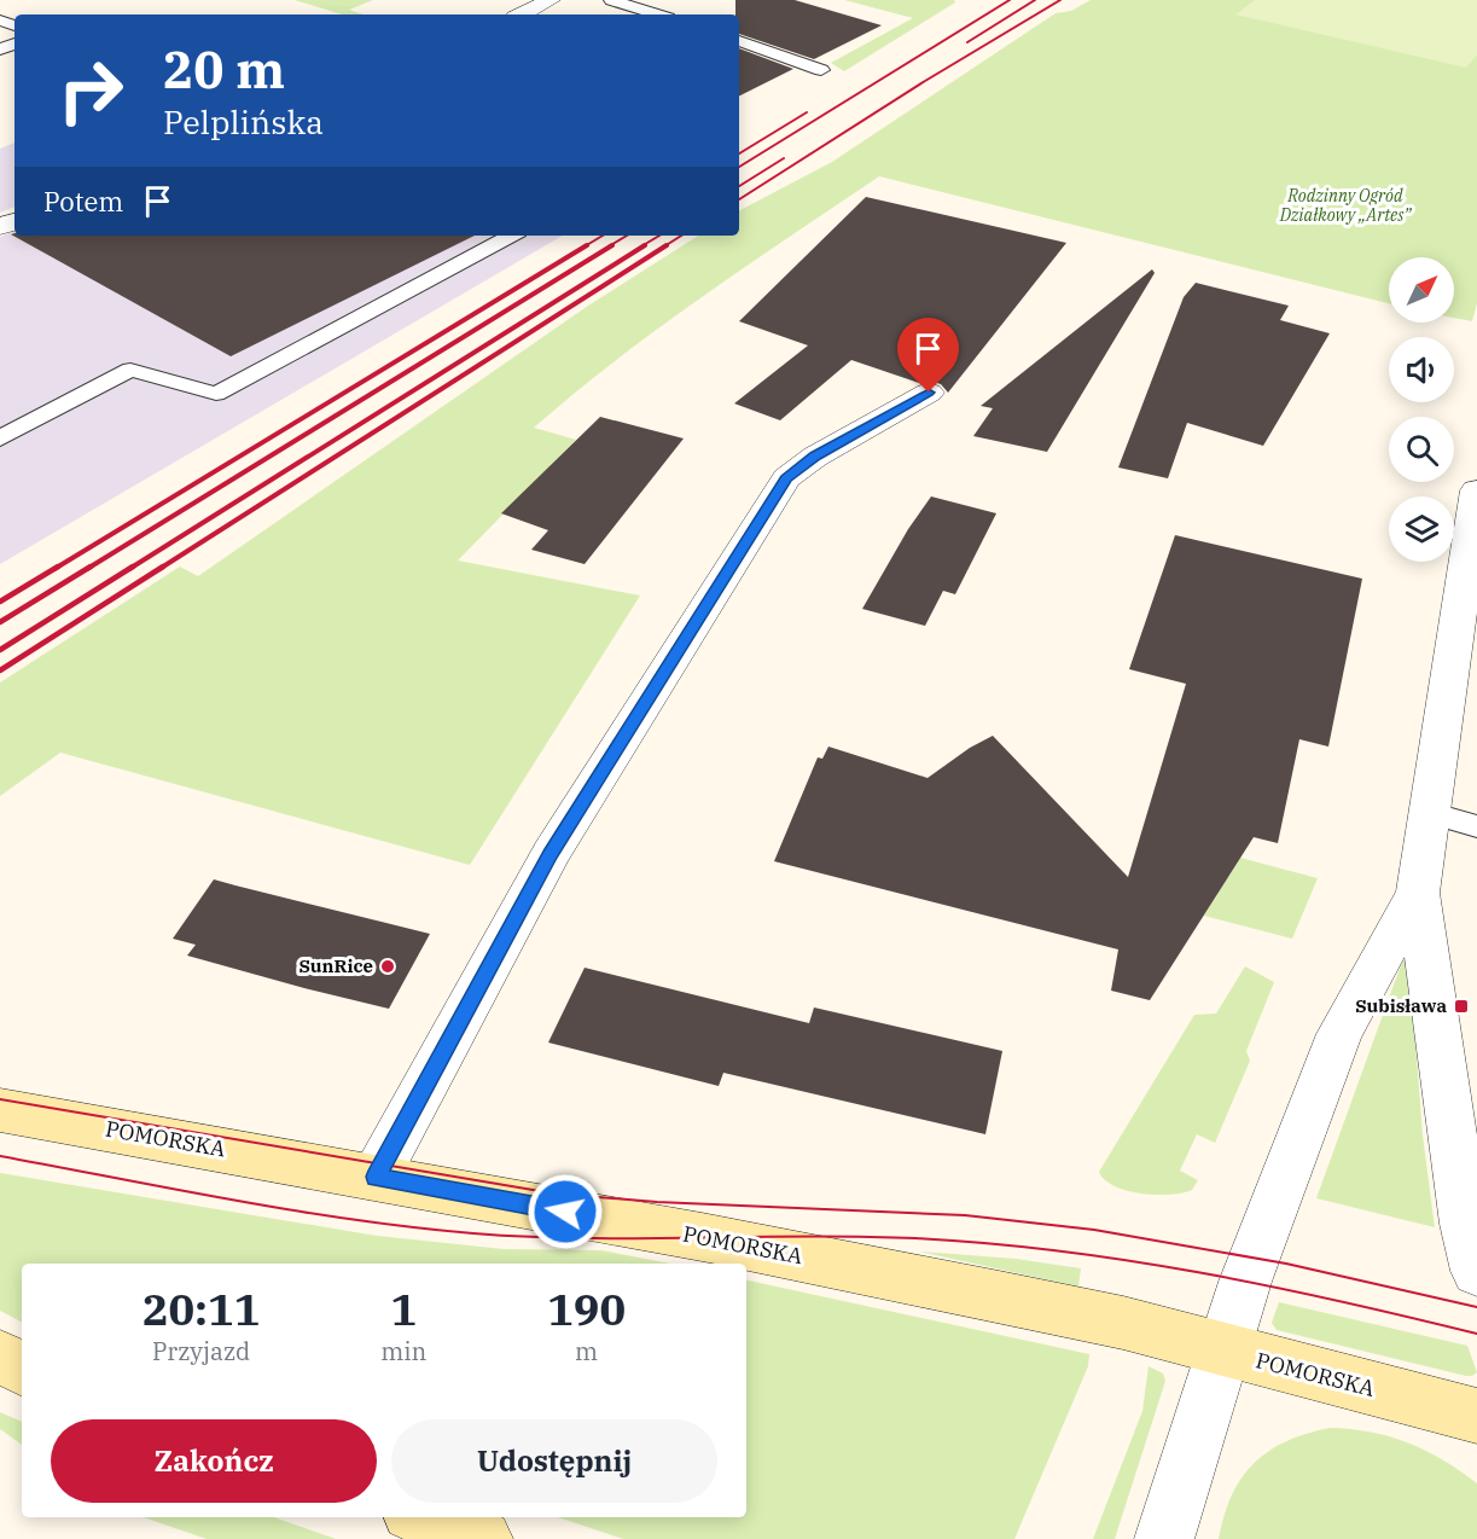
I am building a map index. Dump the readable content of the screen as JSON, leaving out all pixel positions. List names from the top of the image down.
{
  "streets": {
    "main road": ["POMORSKA"]
  },
  "parks": ["Rodzinny Ogród Działkowy „Artes”"],
  "places": {
    "other": ["SunRice"],
    "transit": ["Subisława"]
  },
  "north": "top right",
  "page": {
    "turn": ["20 m", "Pelplińska"],
    "then": "Potem",
    "eta": [
      "20:11",
      "Przyjazd",
      "1",
      "min",
      "190",
      "m"
    ],
    "buttons": ["Zakończ", "Udostępnij"]
  }
}
